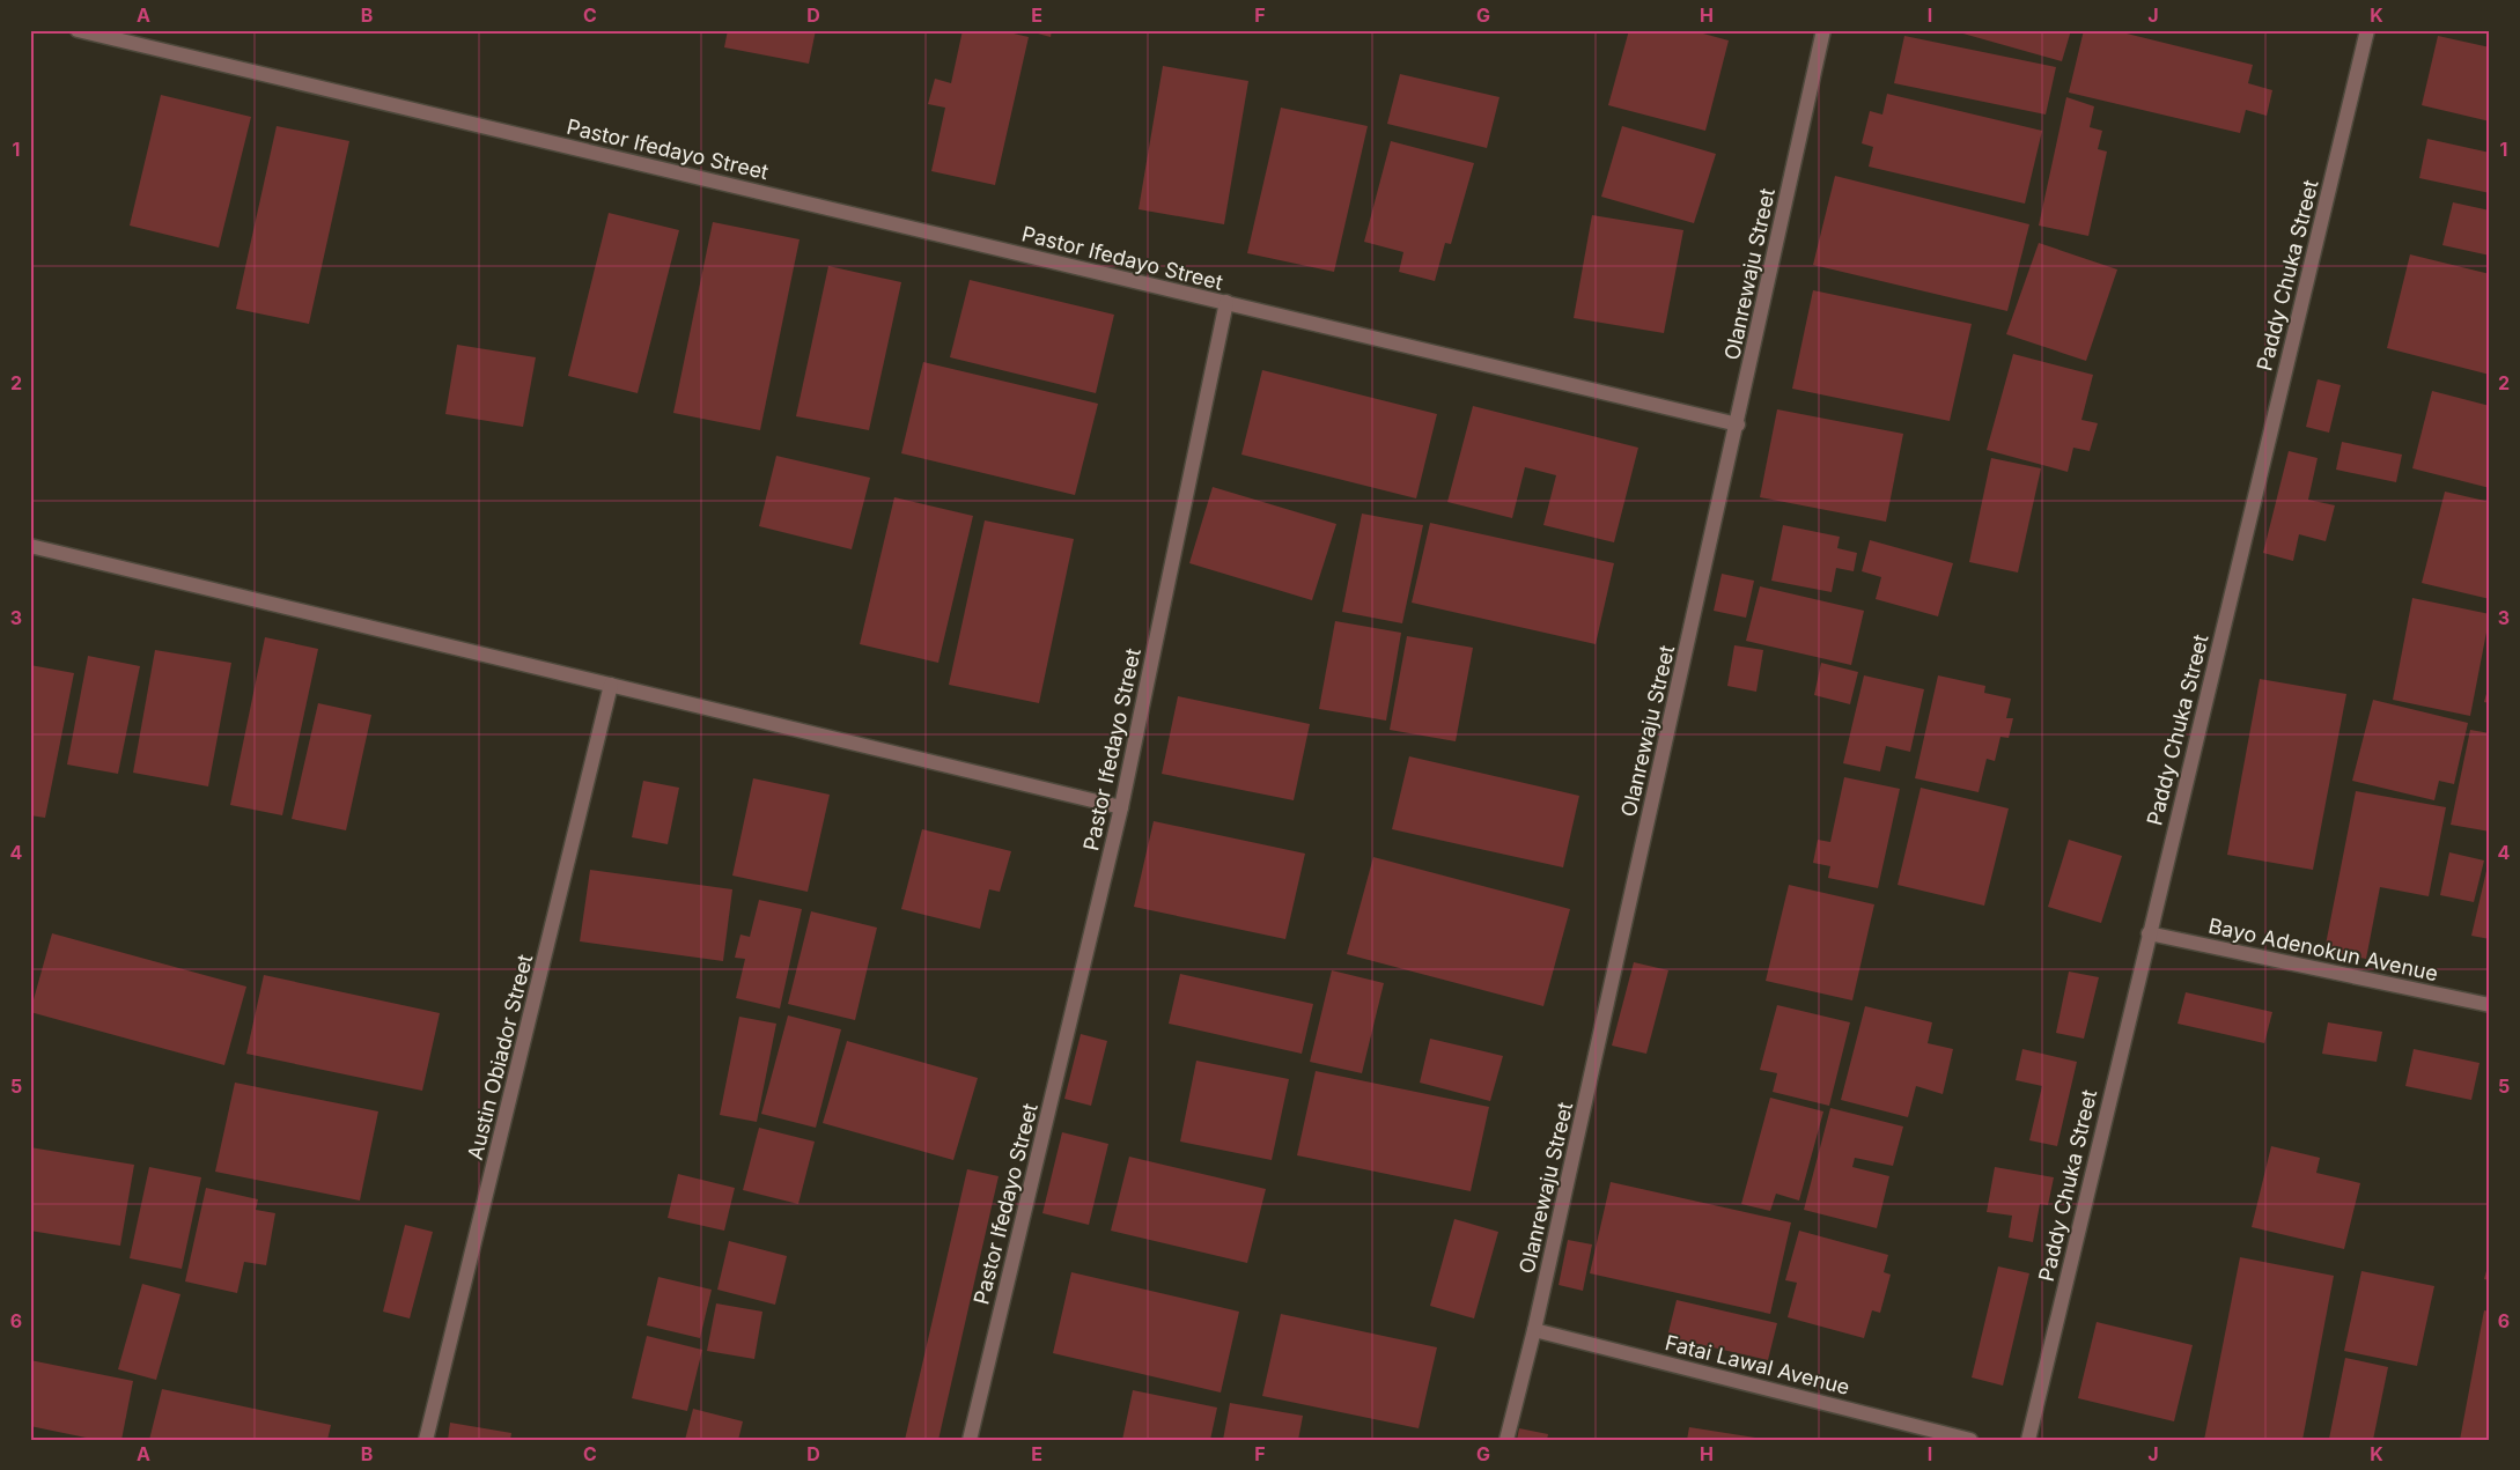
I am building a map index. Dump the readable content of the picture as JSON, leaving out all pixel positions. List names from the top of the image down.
{
  "streets": {
    "street": [
      "Pastor Ifedayo Street",
      "Olanrewaju Street",
      "Paddy Chuka Street",
      "Bayo Adenokun Avenue",
      "Austin Obiador Street",
      "Fatai Lawal Avenue"
    ]
  },
  "crossings": [
    ["Olanrewaju Street", "Fatai Lawal Avenue"],
    ["Paddy Chuka Street", "Bayo Adenokun Avenue"]
  ],
  "grid": {
    "columns": [
      "A",
      "B",
      "C",
      "D",
      "E",
      "F",
      "G",
      "H",
      "I",
      "J",
      "K"
    ],
    "rows": [
      "1",
      "2",
      "3",
      "4",
      "5",
      "6"
    ]
  }
}
